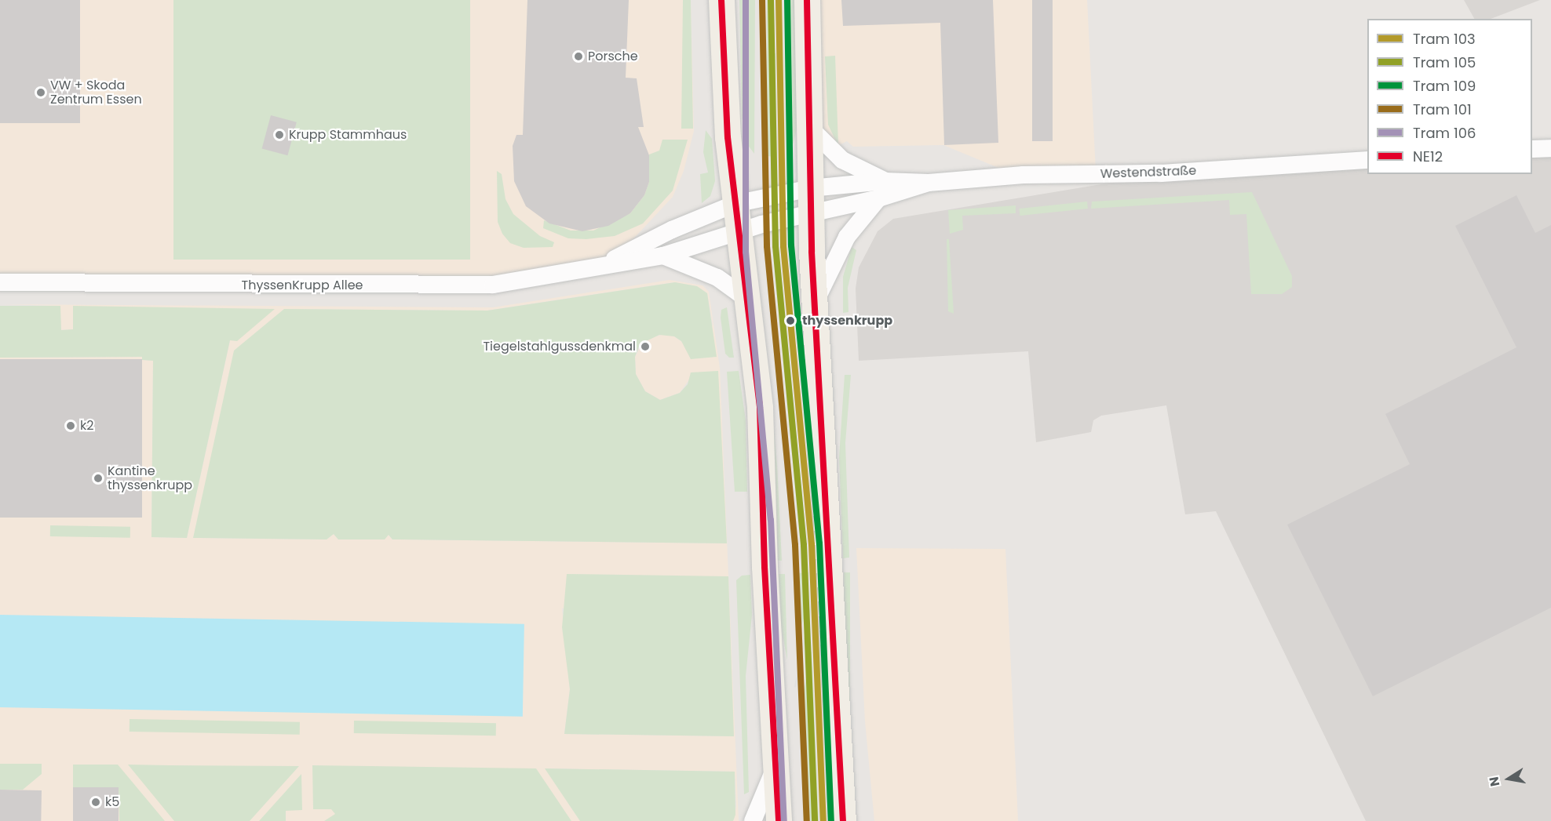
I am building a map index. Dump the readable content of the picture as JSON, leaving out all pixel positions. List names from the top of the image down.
{
  "streets": {
    "street": ["Westendstraße", "ThyssenKrupp Allee"]
  },
  "crossings": [
    ["Westendstraße", "ThyssenKrupp Allee"]
  ],
  "places": [
    "Porsche",
    "VW + Skoda Zentrum Essen",
    "Krupp Stammhaus",
    "thyssenkrupp",
    "Tiegelstahlgussdenkmal",
    "k2",
    "Kantine thyssenkrupp",
    "k5"
  ],
  "lines": [
    "tram line 103",
    "tram line 105",
    "tram line 109",
    "tram line 101",
    "tram line 106",
    "transit line NE12"
  ],
  "legend": [
    "Tram 103",
    "Tram 105",
    "Tram 109",
    "Tram 101",
    "Tram 106",
    "NE12"
  ],
  "north": "left"
}
